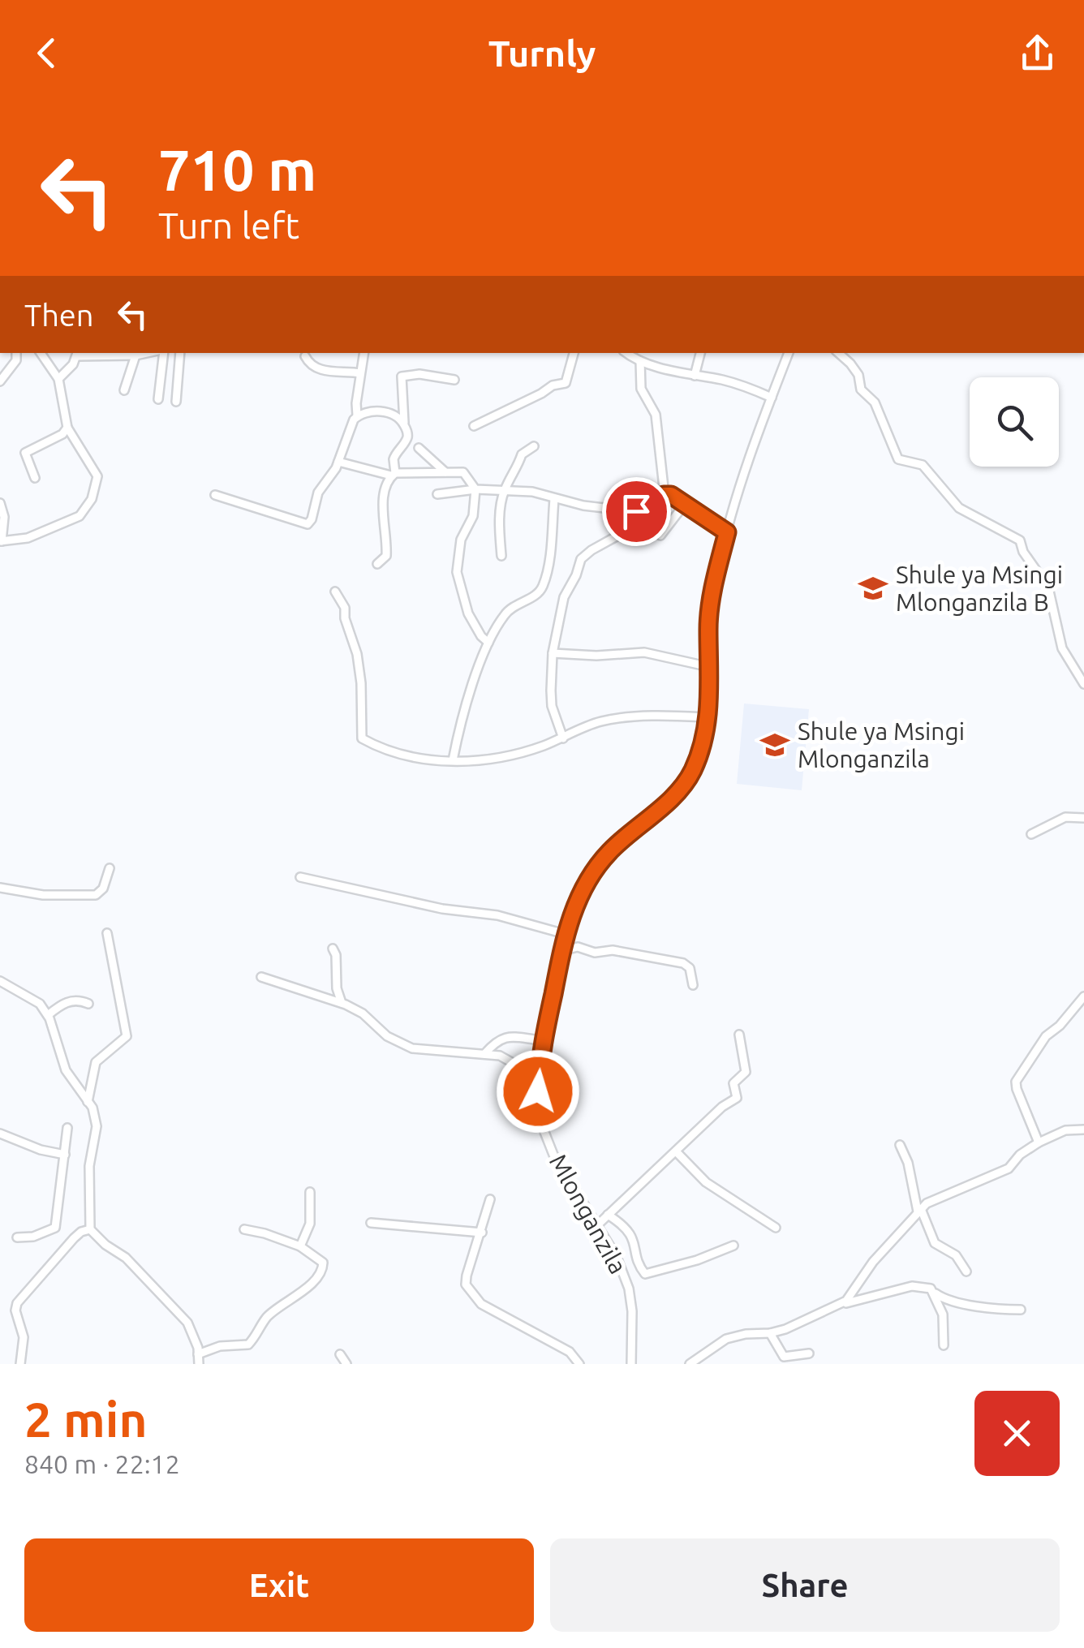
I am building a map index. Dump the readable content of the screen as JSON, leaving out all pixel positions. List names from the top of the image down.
{
  "streets": {
    "street": ["Mlonganzila"]
  },
  "places": {
    "school or university": ["Shule ya Msingi Mlonganzila B", "Shule ya Msingi Mlonganzila"]
  },
  "page": {
    "header": "Turnly",
    "turn": ["710 m", "Turn left"],
    "then": "Then",
    "heading": ["2 min", "840 m · 22:12"],
    "buttons": ["Exit", "Share"]
  }
}
